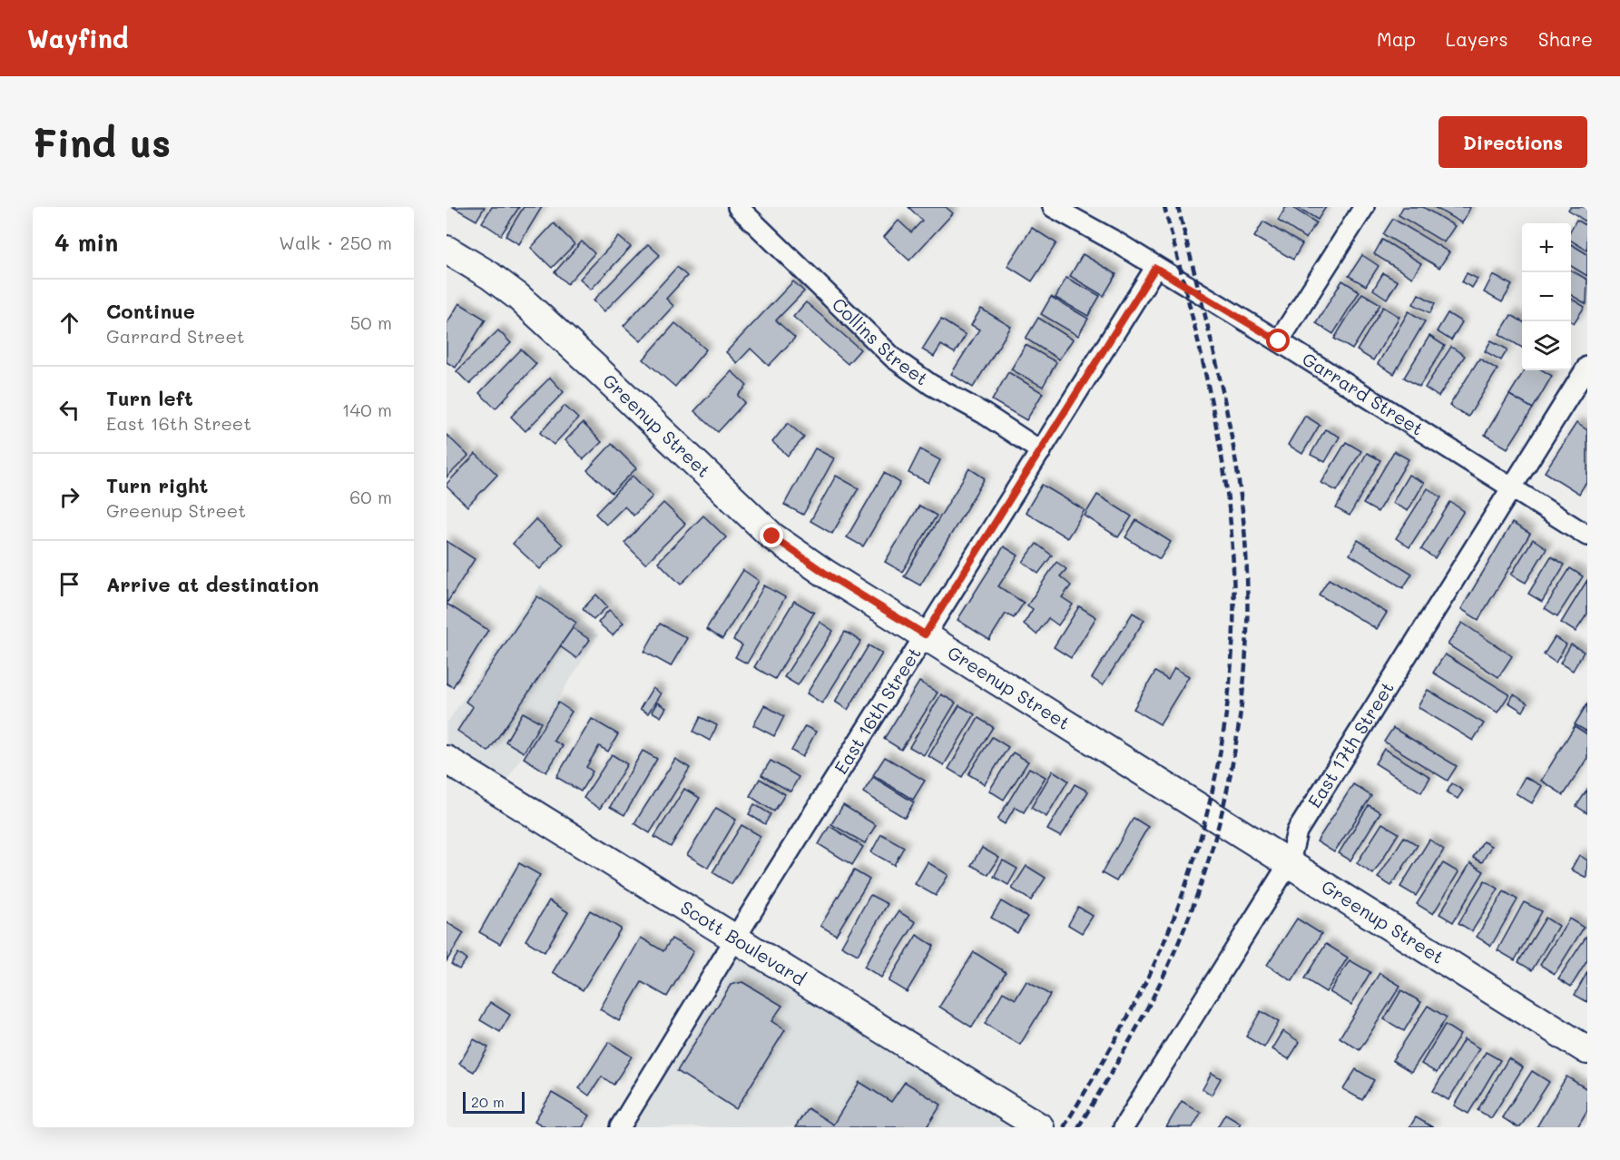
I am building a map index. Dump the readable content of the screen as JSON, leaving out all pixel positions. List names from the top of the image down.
{
  "streets": {
    "main road": ["Greenup Street", "Scott Boulevard"],
    "street": [
      "Collins Street",
      "Garrard Street",
      "East 16th Street",
      "East 17th Street"
    ]
  },
  "crossings": [
    ["Collins Street", "East 16th Street"],
    ["Garrard Street", "East 16th Street"],
    ["Garrard Street", "East 17th Street"],
    ["Greenup Street", "East 16th Street"],
    ["Greenup Street", "East 17th Street"],
    ["East 16th Street", "Scott Boulevard"]
  ],
  "scale_bar": "20 m",
  "page": {
    "header": "Wayfind",
    "nav": ["Map", "Layers", "Share"],
    "buttons": "Directions",
    "title": "Find us",
    "heading": ["4 min", "Walk · 250 m"],
    "map_buttons": ["+", "−"],
    "list": [
      ["Continue", "Garrard Street", "50 m"],
      ["Turn left", "East 16th Street", "140 m"],
      ["Turn right", "Greenup Street", "60 m"],
      "Arrive at destination"
    ],
    "scale": "20 m"
  }
}
